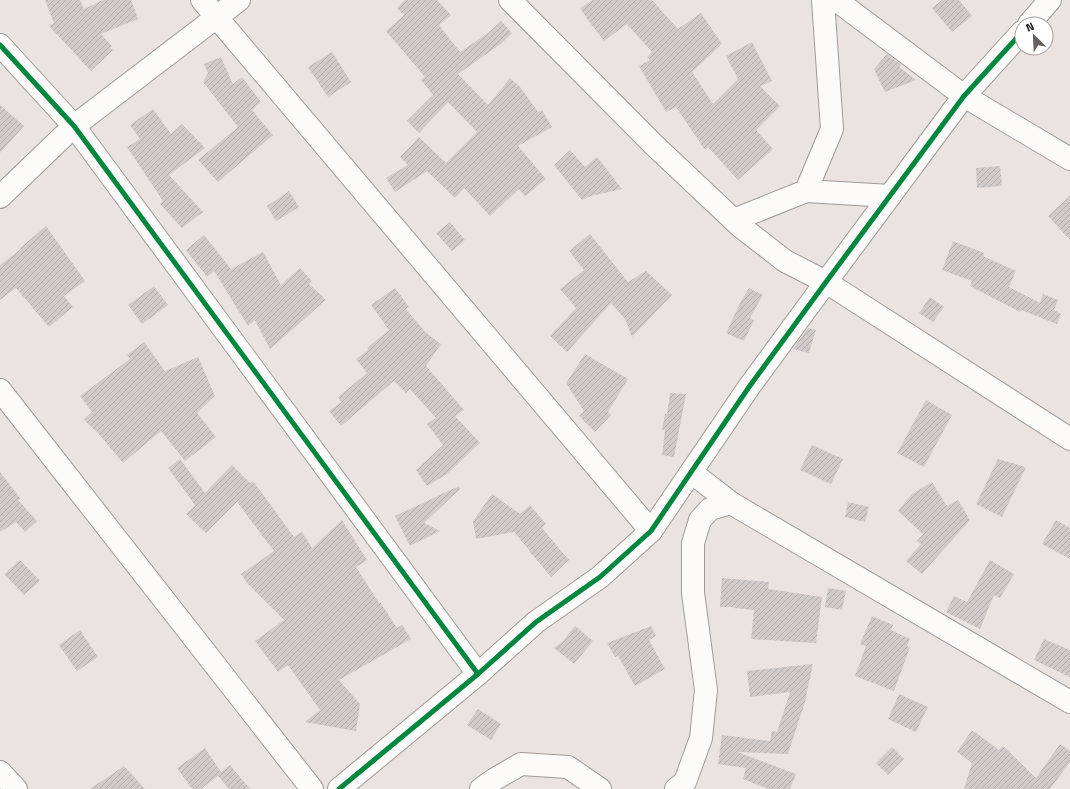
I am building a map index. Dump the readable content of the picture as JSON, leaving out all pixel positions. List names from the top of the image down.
{
  "north": "top left"
}
